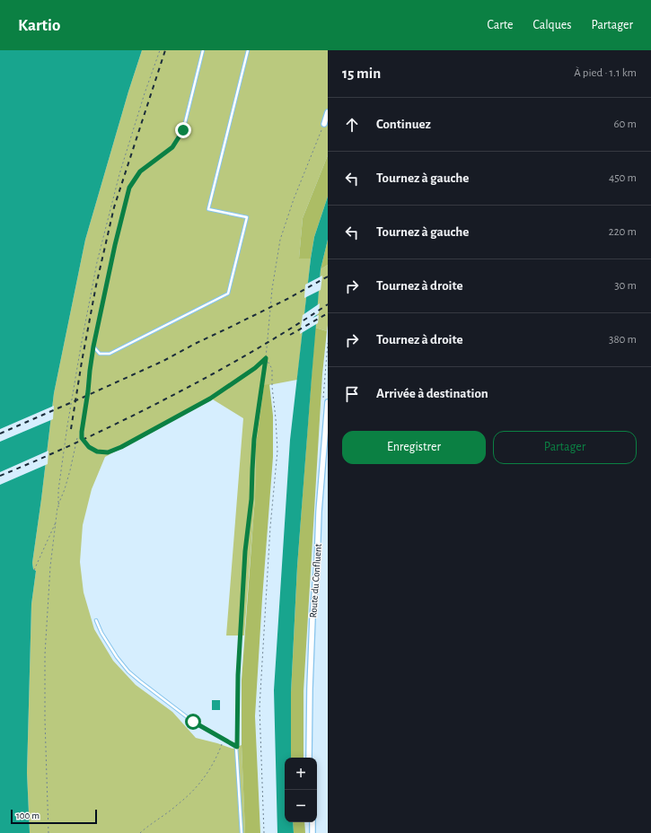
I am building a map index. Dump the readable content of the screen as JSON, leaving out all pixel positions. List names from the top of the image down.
{
  "streets": {
    "street": ["Route du Confluent"]
  },
  "scale_bar": "100 m",
  "page": {
    "header": "Kartio",
    "nav": ["Carte", "Calques", "Partager"],
    "heading": ["15 min", "À pied · 1.1 km"],
    "list": [
      ["Continuez", "60 m"],
      ["Tournez à gauche", "450 m"],
      ["Tournez à gauche", "220 m"],
      ["Tournez à droite", "30 m"],
      ["Tournez à droite", "380 m"],
      "Arrivée à destination"
    ],
    "buttons": ["Enregistrer", "Partager"],
    "map_buttons": ["+", "−"],
    "scale": "100 m"
  }
}
